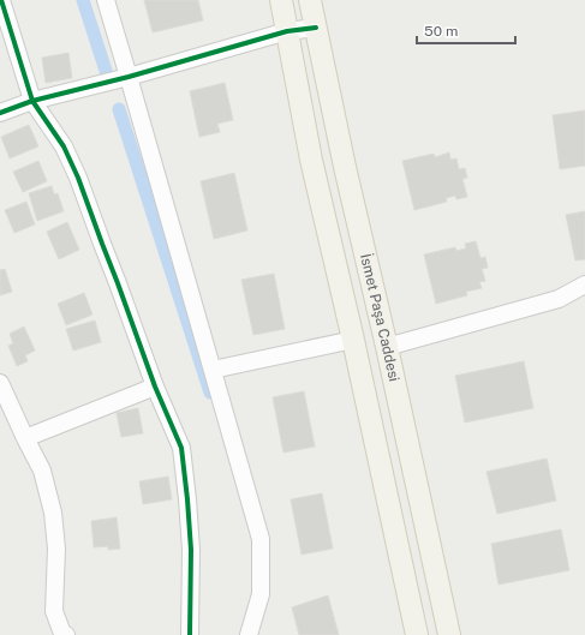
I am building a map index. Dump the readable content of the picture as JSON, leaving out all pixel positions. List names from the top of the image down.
{
  "streets": {
    "main road": ["İsmet Paşa Caddesi"]
  },
  "scale_bar": "50 m"
}
